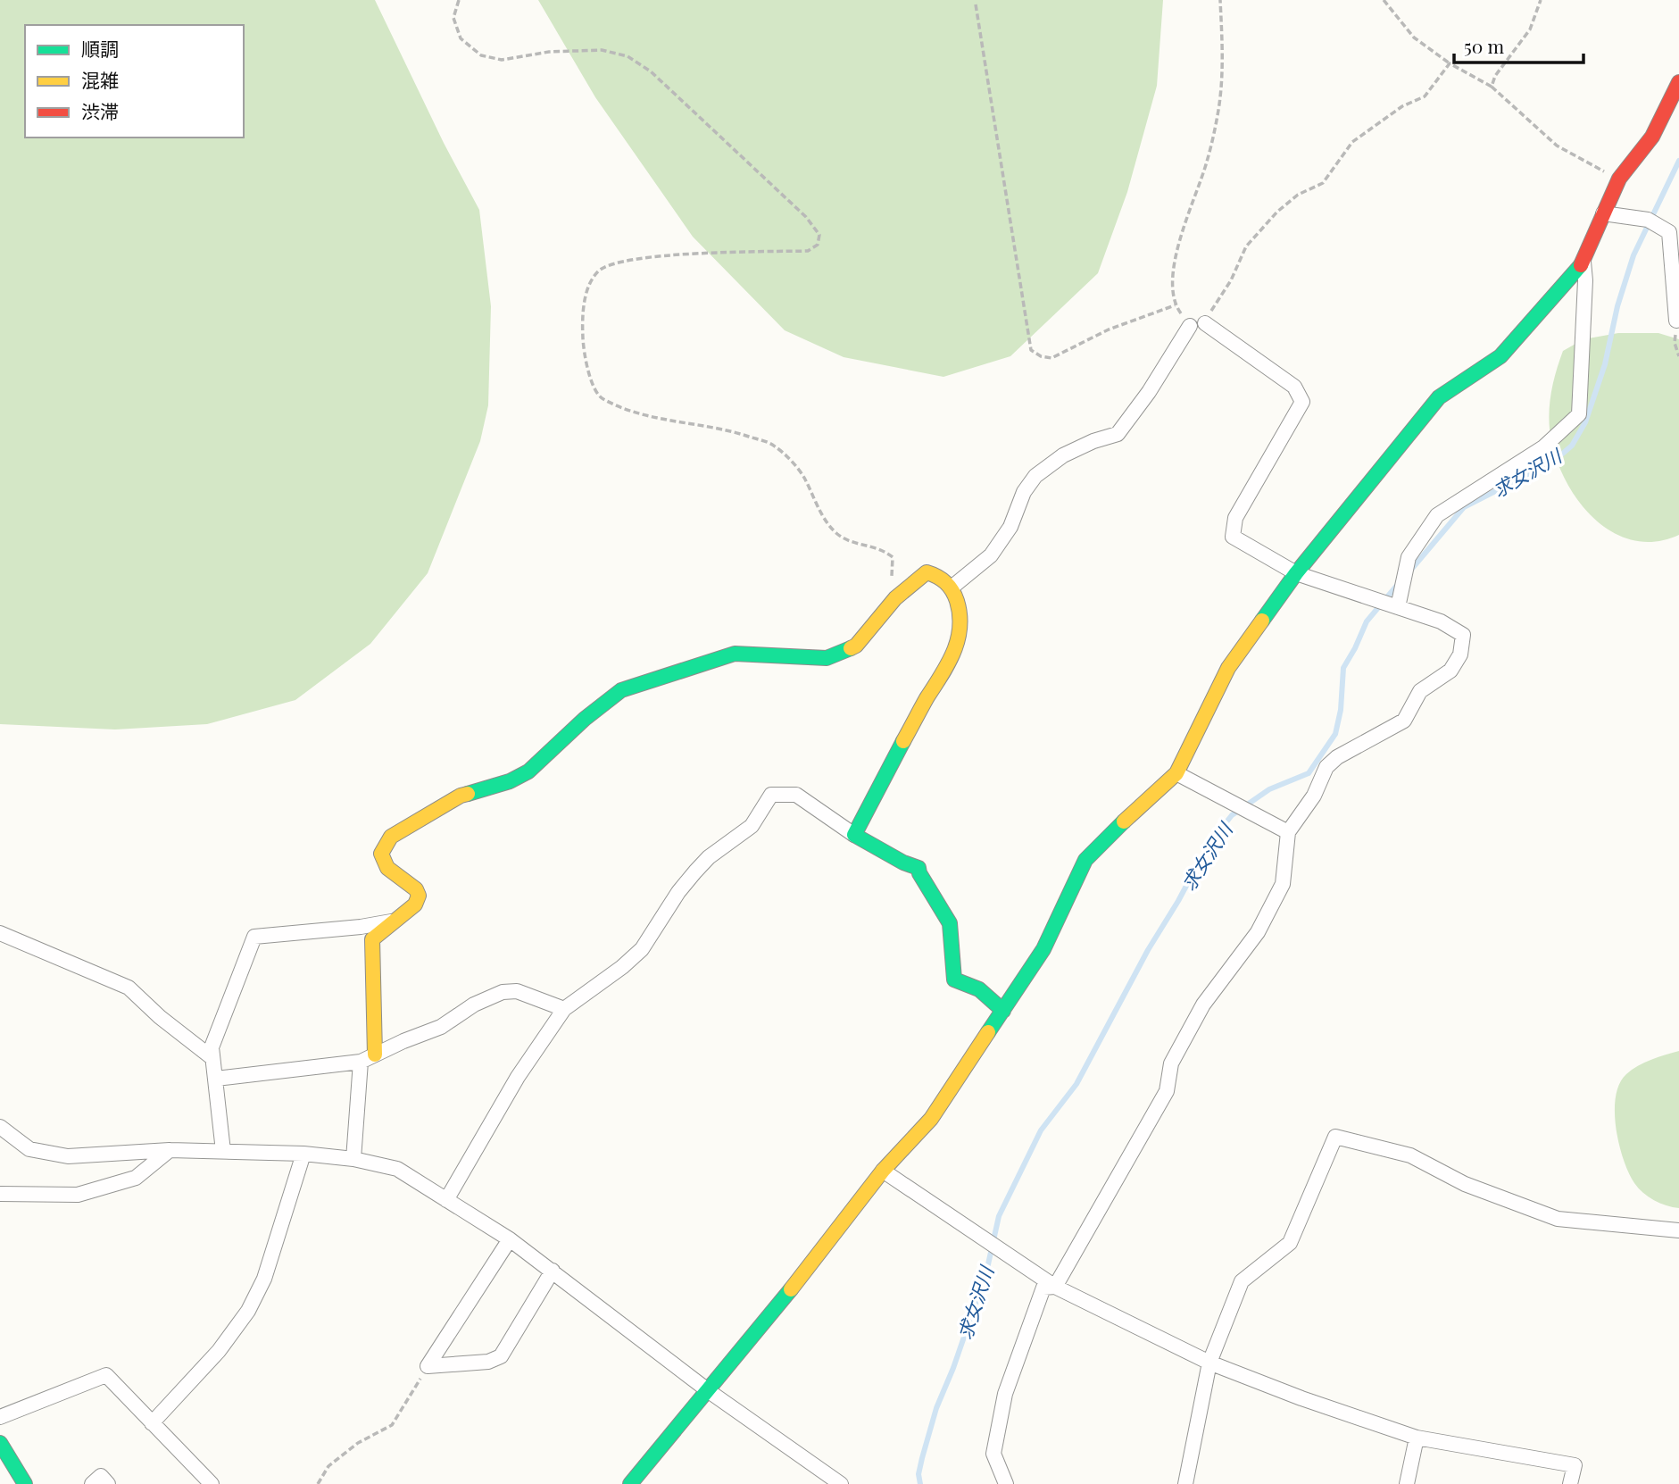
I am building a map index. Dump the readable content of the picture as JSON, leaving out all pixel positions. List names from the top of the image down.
{
  "water": ["求女沢川"],
  "legend": ["順調", "混雑", "渋滞"],
  "scale_bar": "50 m"
}
